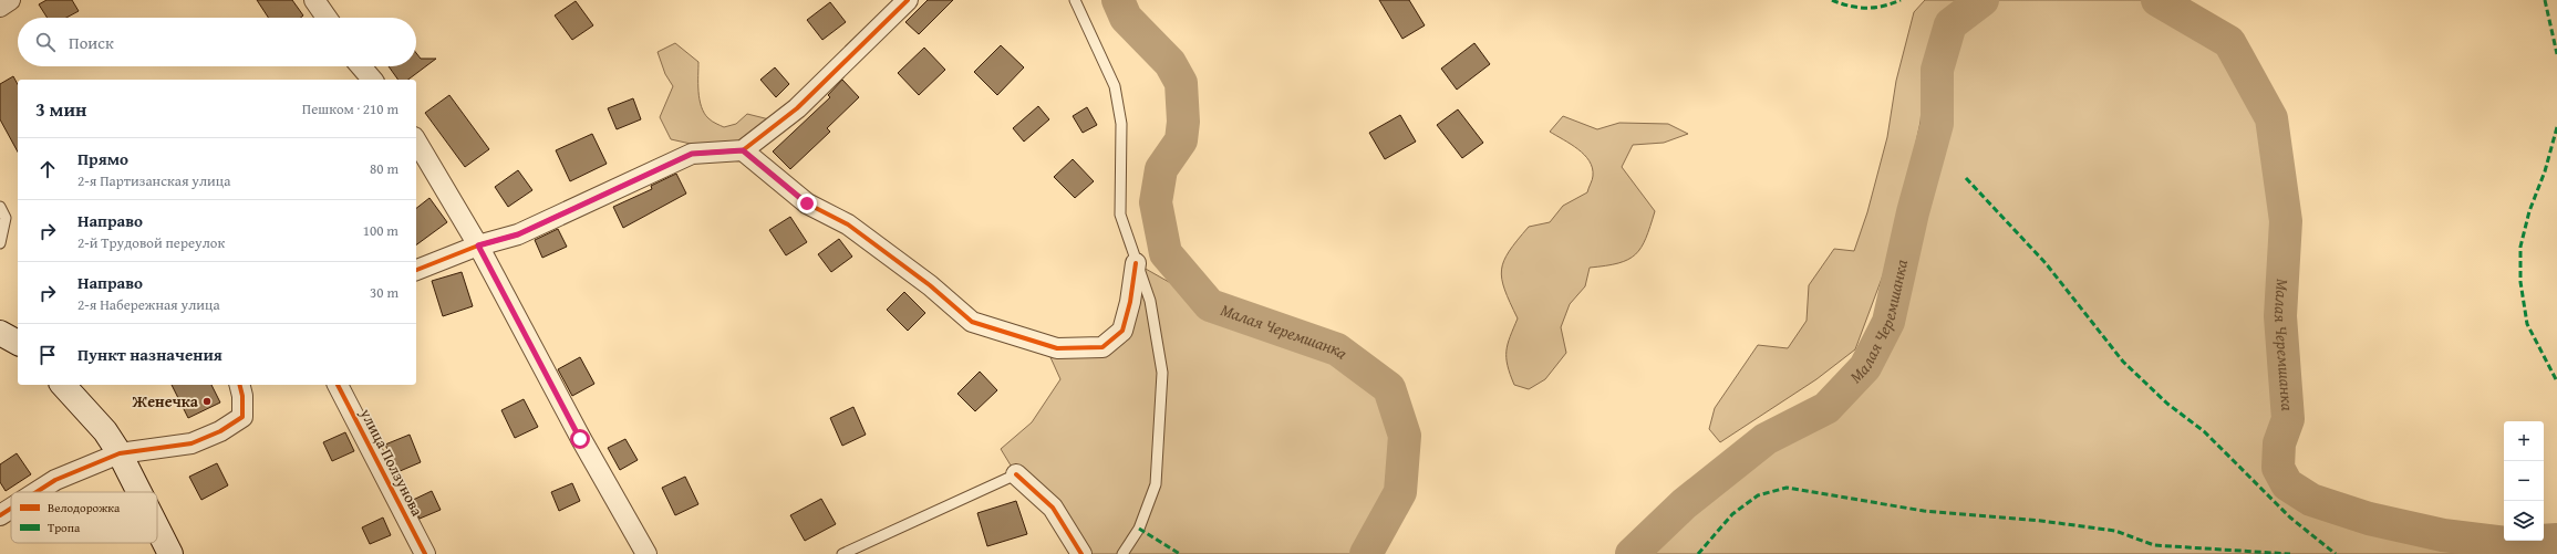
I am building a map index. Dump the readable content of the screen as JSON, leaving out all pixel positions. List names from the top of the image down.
{
  "streets": {
    "street": ["улица Ползунова"]
  },
  "water": ["Малая Черемшанка"],
  "places": ["Женечка"],
  "legend": ["Велодорожка", "Тропа"],
  "page": {
    "search": "Поиск",
    "heading": ["3 мин", "Пешком · 210 m"],
    "list": [
      ["Прямо", "2-я Партизанская улица", "80 m"],
      ["Направо", "2-й Трудовой переулок", "100 m"],
      ["Направо", "2-я Набережная улица", "30 m"],
      "Пункт назначения"
    ],
    "map_buttons": ["+", "−"]
  }
}
